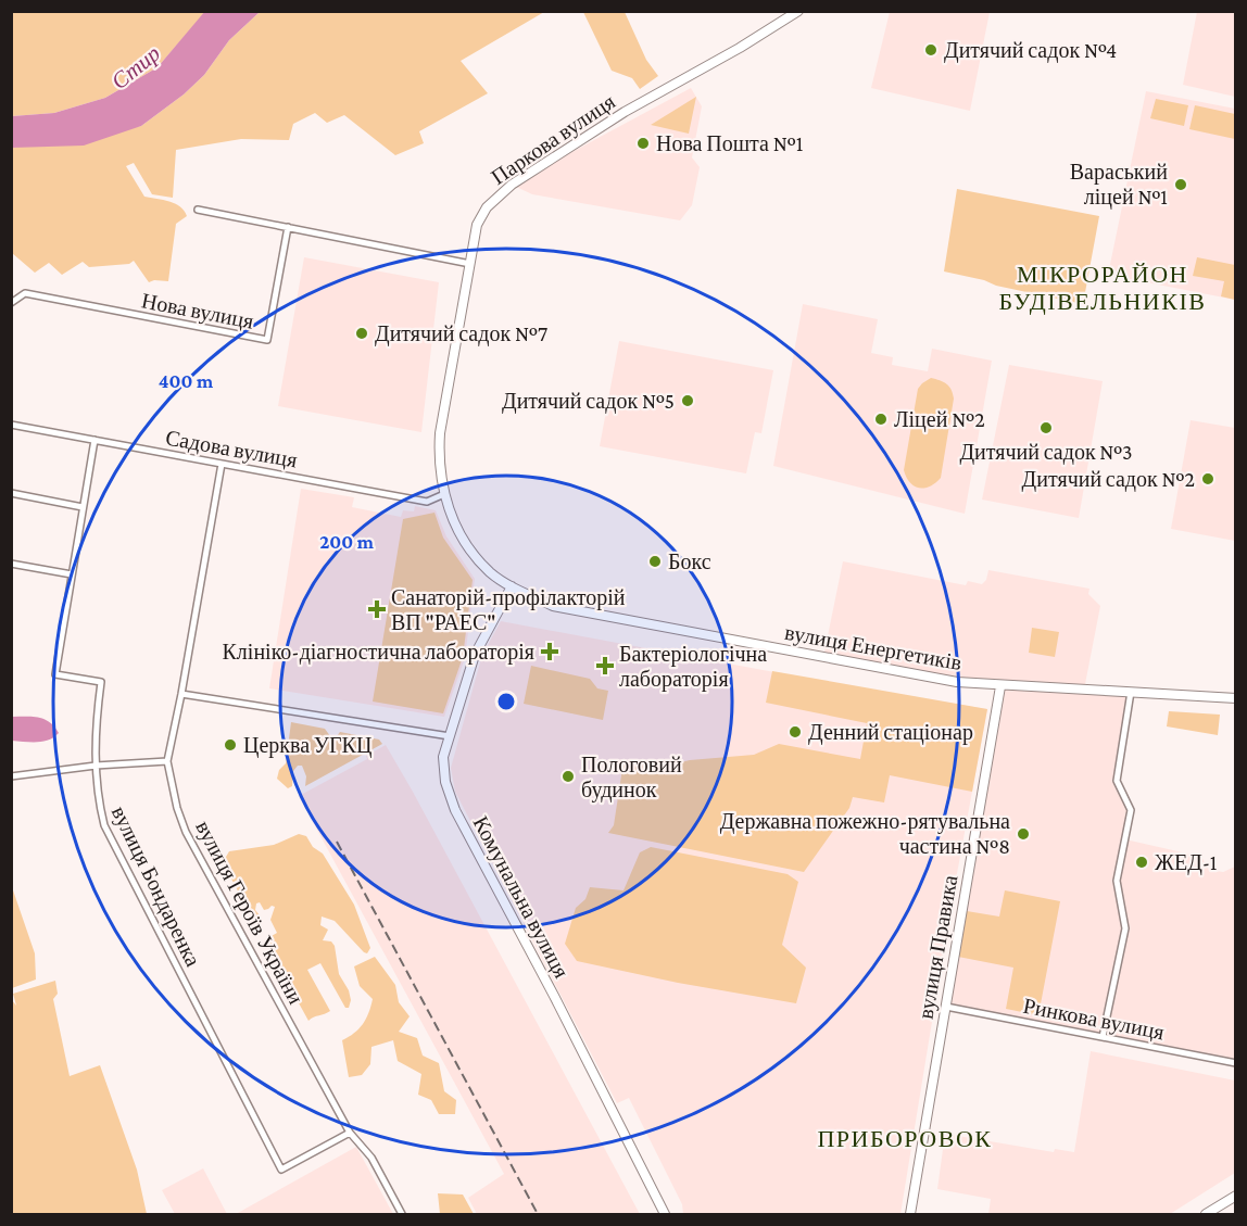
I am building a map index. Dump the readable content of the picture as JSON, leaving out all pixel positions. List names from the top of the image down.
{
  "streets": {
    "street": [
      "Паркова вулиця",
      "Нова вулиця",
      "Садова вулиця",
      "вулиця Енергетиків",
      "вулиця Бондаренка",
      "Комунальна вулиця",
      "вулиця Героїв України",
      "вулиця Правика",
      "Ринкова вулиця"
    ]
  },
  "crossings": [
    ["Паркова вулиця", "вулиця Енергетиків"],
    ["Садова вулиця", "вулиця Енергетиків"],
    ["Садова вулиця", "вулиця Бондаренка"],
    ["Садова вулиця", "вулиця Героїв України"],
    ["вулиця Енергетиків", "Комунальна вулиця"],
    ["вулиця Енергетиків", "вулиця Правика"],
    ["вулиця Бондаренка", "вулиця Героїв України"],
    ["вулиця Правика", "Ринкова вулиця"]
  ],
  "districts": ["МІКРОРАЙОН БУДІВЕЛЬНИКІВ", "ПРИБОРОВОК"],
  "water": ["Стир"],
  "places": {
    "other": [
      "Дитячий садок №4",
      "Нова Пошта №1",
      "Вараський ліцей №1",
      "Дитячий садок №7",
      "Дитячий садок №5",
      "Ліцей №2",
      "Дитячий садок №3",
      "Дитячий садок №2",
      "Бокс",
      "Денний стаціонар",
      "Церква УГКЦ",
      "Пологовий будинок",
      "Державна пожежно-рятувальна частина №8",
      "ЖЕД-1"
    ],
    "health": ["Санаторій-профілакторій ВП \"РАЕС\"", "Клініко-діагностична лабораторія", "Бактеріологічна лабораторія"]
  },
  "rings": ["400 m", "200 m"]
}
